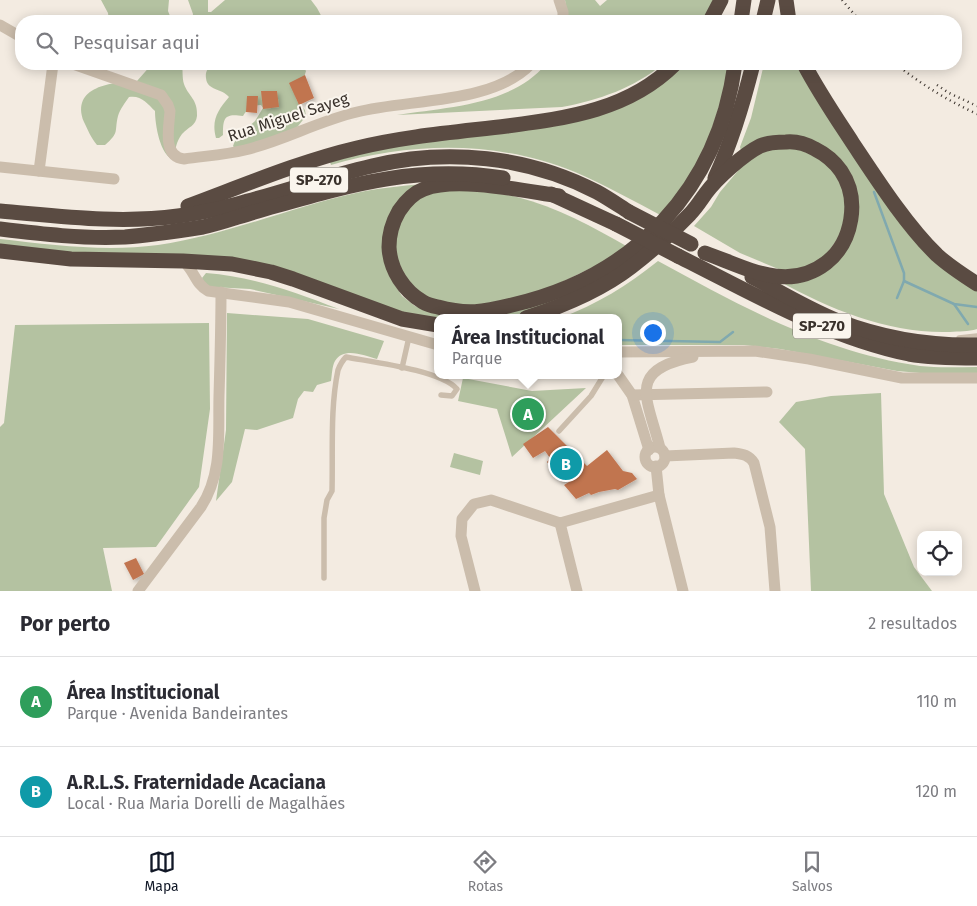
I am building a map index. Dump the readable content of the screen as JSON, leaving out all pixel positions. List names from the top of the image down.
{
  "streets": {
    "highway": ["SP-270"],
    "street": ["Rua Miguel Sayeg"]
  },
  "page": {
    "search": "Pesquisar aqui",
    "popup": ["Área Institucional", "Parque"],
    "pins": ["A", "B"],
    "heading": ["Por perto", "2 resultados"],
    "list": [
      {
        "mark": "A",
        "name": "Área Institucional",
        "note": "Parque · Avenida Bandeirantes",
        "value": "110 m"
      },
      {
        "mark": "B",
        "name": "A.R.L.S. Fraternidade Acaciana",
        "note": "Local · Rua Maria Dorelli de Magalhães",
        "value": "120 m"
      }
    ],
    "nav": ["Mapa", "Rotas", "Salvos"]
  }
}
